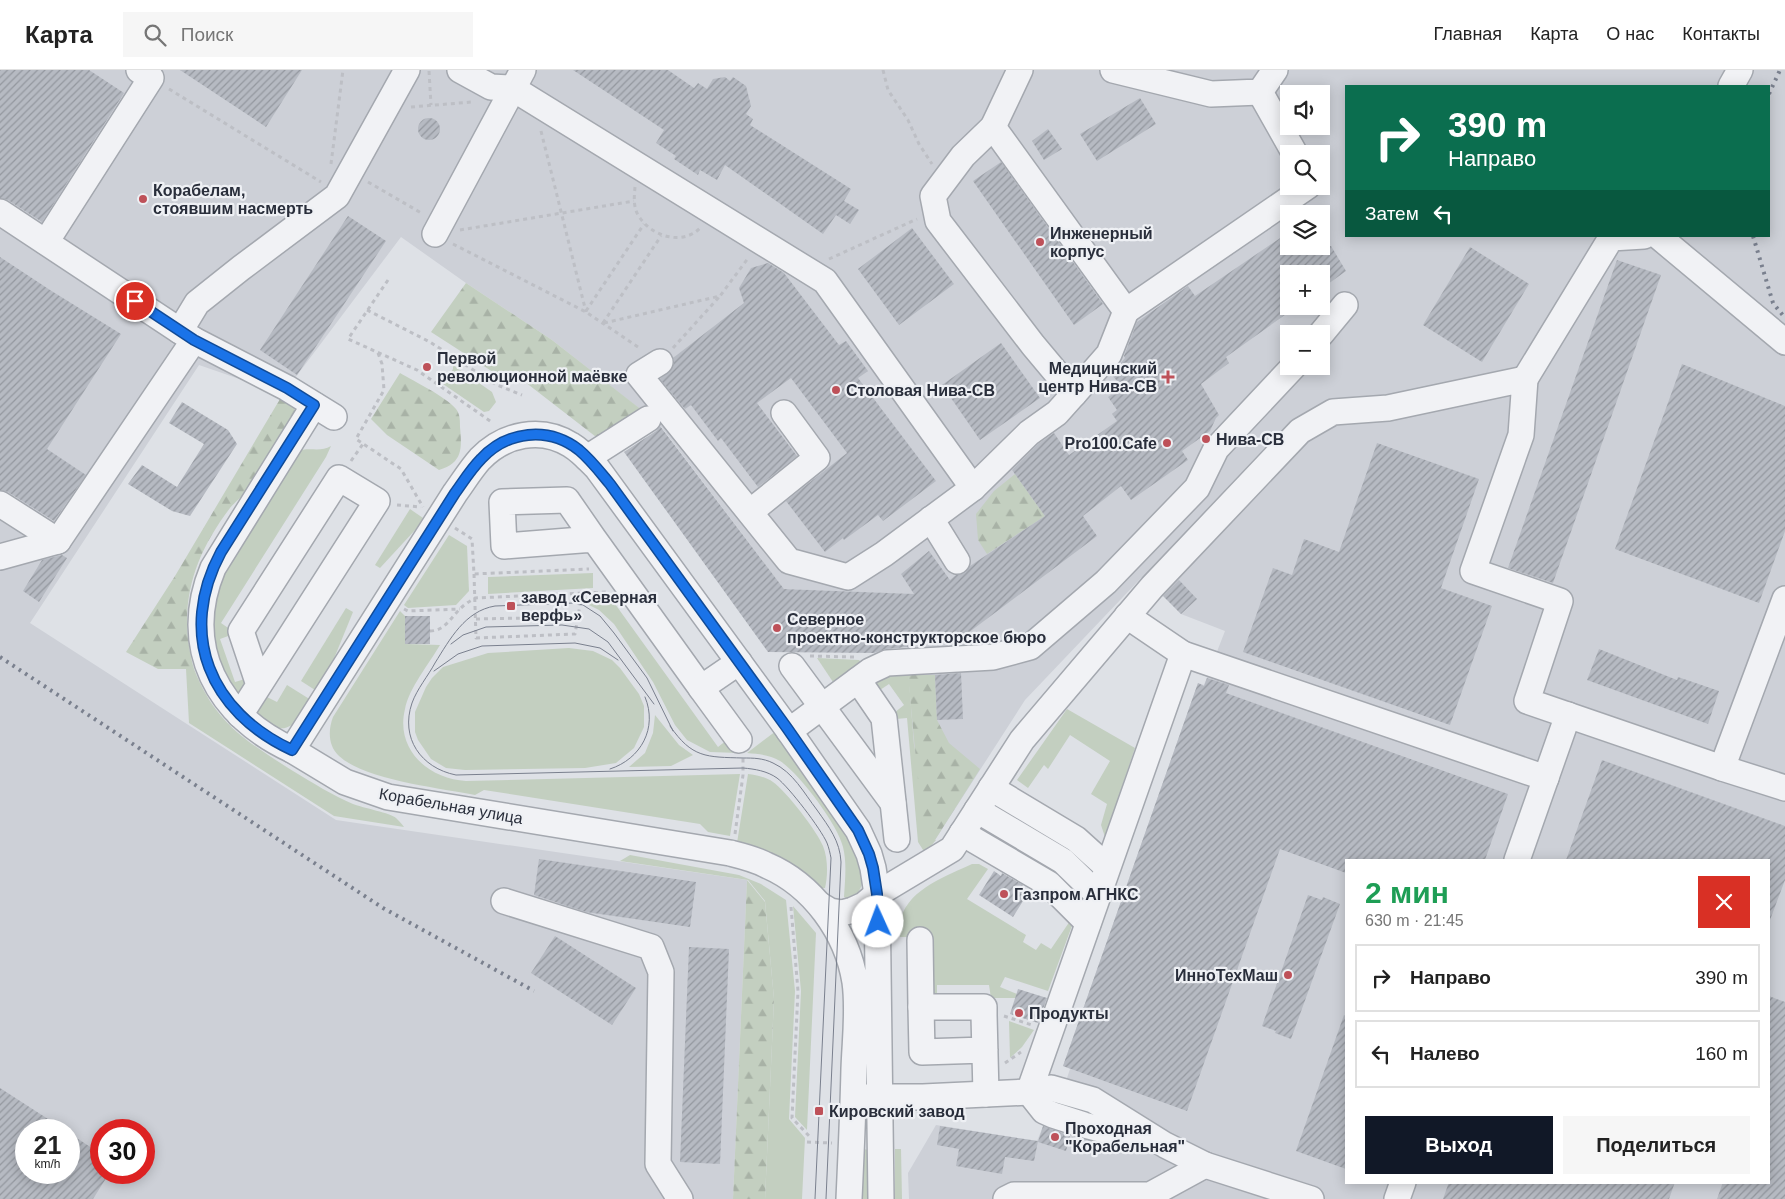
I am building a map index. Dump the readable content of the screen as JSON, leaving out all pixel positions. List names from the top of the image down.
{
  "streets": {
    "street": ["Корабельная улица"]
  },
  "places": {
    "other": [
      "Корабелам, стоявшим насмерть",
      "Инженерный корпус",
      "Первой революционной маёвке",
      "Столовая Нива-СВ",
      "Нива-СВ",
      "Pro100.Cafe",
      "Северное проектно-конструкторское бюро",
      "Газпром АГНКС",
      "ИнноТехМаш",
      "Продукты",
      "Проходная \"Корабельная\""
    ],
    "health": ["Медицинский центр Нива-СВ"],
    "transit": ["завод «Северная верфь»", "Кировский завод"]
  },
  "page": {
    "header": "Карта",
    "search": "Поиск",
    "nav": [
      "Главная",
      "Карта",
      "О нас",
      "Контакты"
    ],
    "map_buttons": ["+", "−"],
    "turn": ["390 m", "Направо"],
    "then": "Затем",
    "heading": ["2 мин", "630 m · 21:45"],
    "list": [
      {
        "name": "Направо",
        "value": "390 m"
      },
      {
        "name": "Налево",
        "value": "160 m"
      }
    ],
    "buttons": ["Выход", "Поделиться"],
    "speed": "21 km/h",
    "limit": "30"
  }
}
